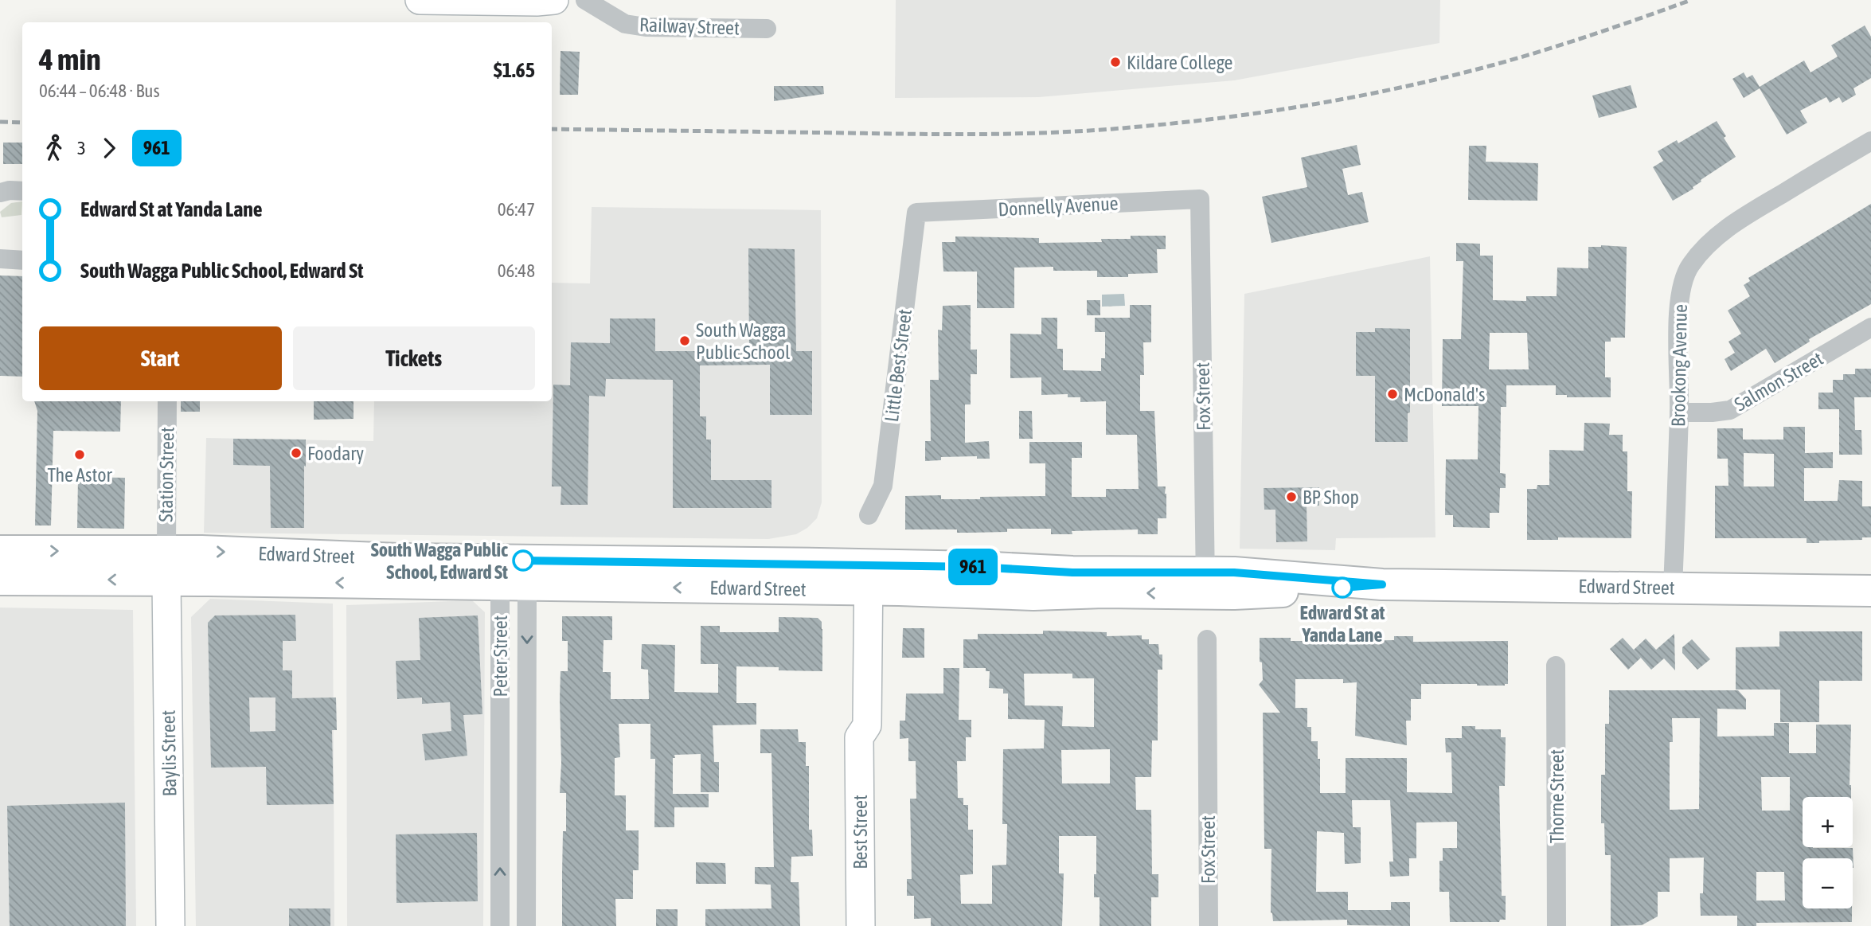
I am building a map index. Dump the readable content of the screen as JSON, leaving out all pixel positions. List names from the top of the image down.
{
  "streets": {
    "highway": ["Edward Street"],
    "street": [
      "Railway Street",
      "Donnelly Avenue",
      "Little Best Street",
      "Brookong Avenue",
      "Salmon Street",
      "Fox Street",
      "Station Street",
      "Peter Street",
      "Baylis Street",
      "Thorne Street",
      "Best Street"
    ]
  },
  "crossings": [
    ["Donnelly Avenue", "Little Best Street"],
    ["Donnelly Avenue", "Fox Street"],
    ["Brookong Avenue", "Salmon Street"],
    ["Brookong Avenue", "Edward Street"],
    ["Fox Street", "Edward Street"],
    ["Station Street", "Edward Street"],
    ["Station Street", "Baylis Street"],
    ["Edward Street", "Peter Street"],
    ["Edward Street", "Baylis Street"],
    ["Edward Street", "Best Street"]
  ],
  "places": [
    "Kildare College",
    "South Wagga Public School",
    "McDonald's",
    "Foodary",
    "The Astor",
    "BP Shop",
    "South Wagga Public School, Edward St",
    "Edward St at Yanda Lane"
  ],
  "lines": ["bus line 961"],
  "page": {
    "on_map": "961",
    "heading": ["4 min", "06:44 – 06:48 · Bus", "$1.65"],
    "legs": ["3", "961"],
    "list": [
      {
        "name": "Edward St at Yanda Lane",
        "value": "06:47"
      },
      {
        "name": "South Wagga Public School, Edward St",
        "value": "06:48"
      }
    ],
    "buttons": ["Start", "Tickets"],
    "map_buttons": ["+", "−"]
  }
}
